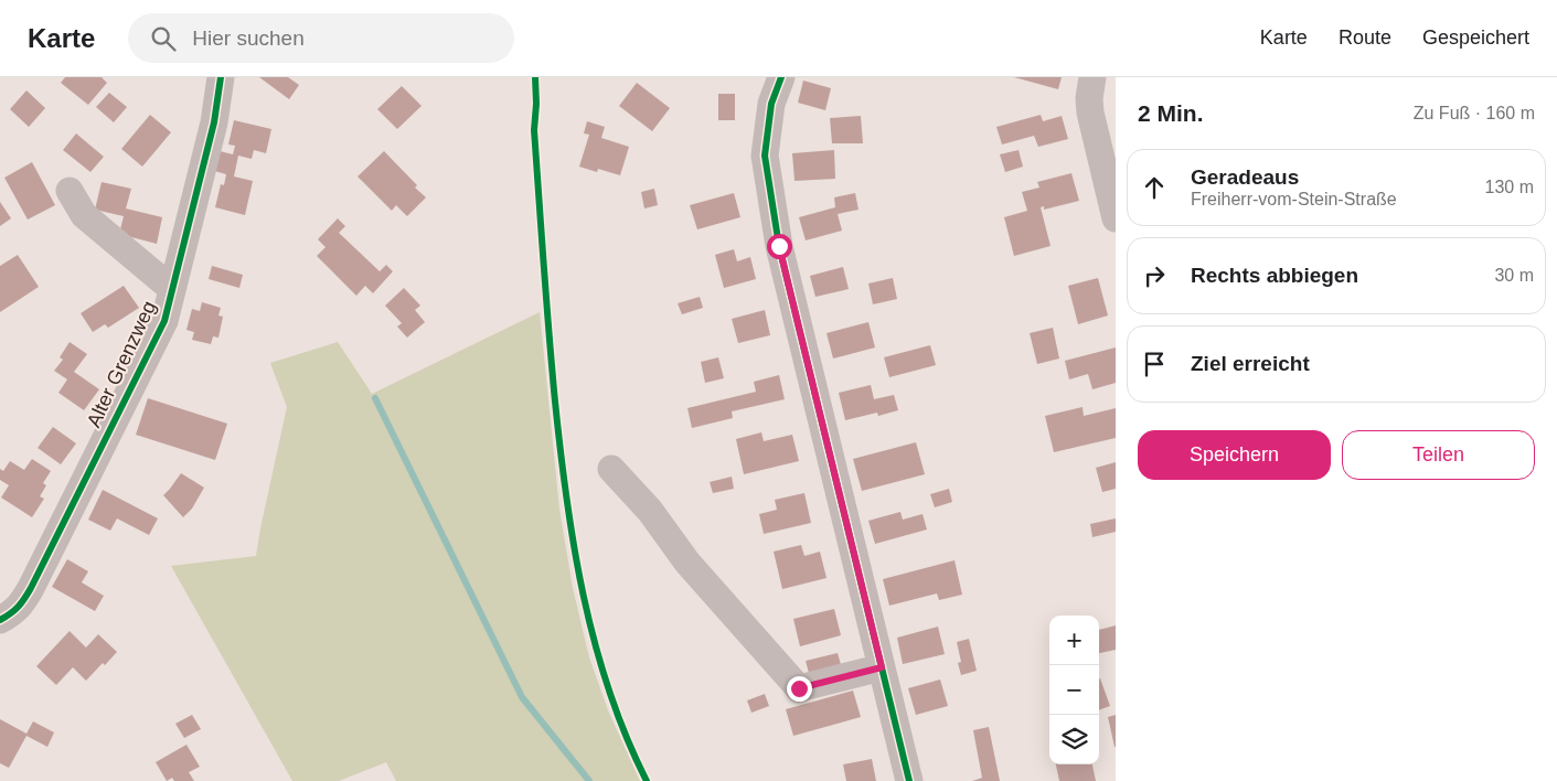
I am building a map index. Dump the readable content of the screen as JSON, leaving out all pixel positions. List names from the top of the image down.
{
  "streets": {
    "street": ["Alter Grenzweg"]
  },
  "page": {
    "header": "Karte",
    "search": "Hier suchen",
    "nav": ["Karte", "Route", "Gespeichert"],
    "heading": ["2 Min.", "Zu Fuß · 160 m"],
    "list": [
      ["Geradeaus", "Freiherr-vom-Stein-Straße", "130 m"],
      ["Rechts abbiegen", "30 m"],
      "Ziel erreicht"
    ],
    "buttons": ["Speichern", "Teilen"],
    "map_buttons": ["+", "−"]
  }
}
